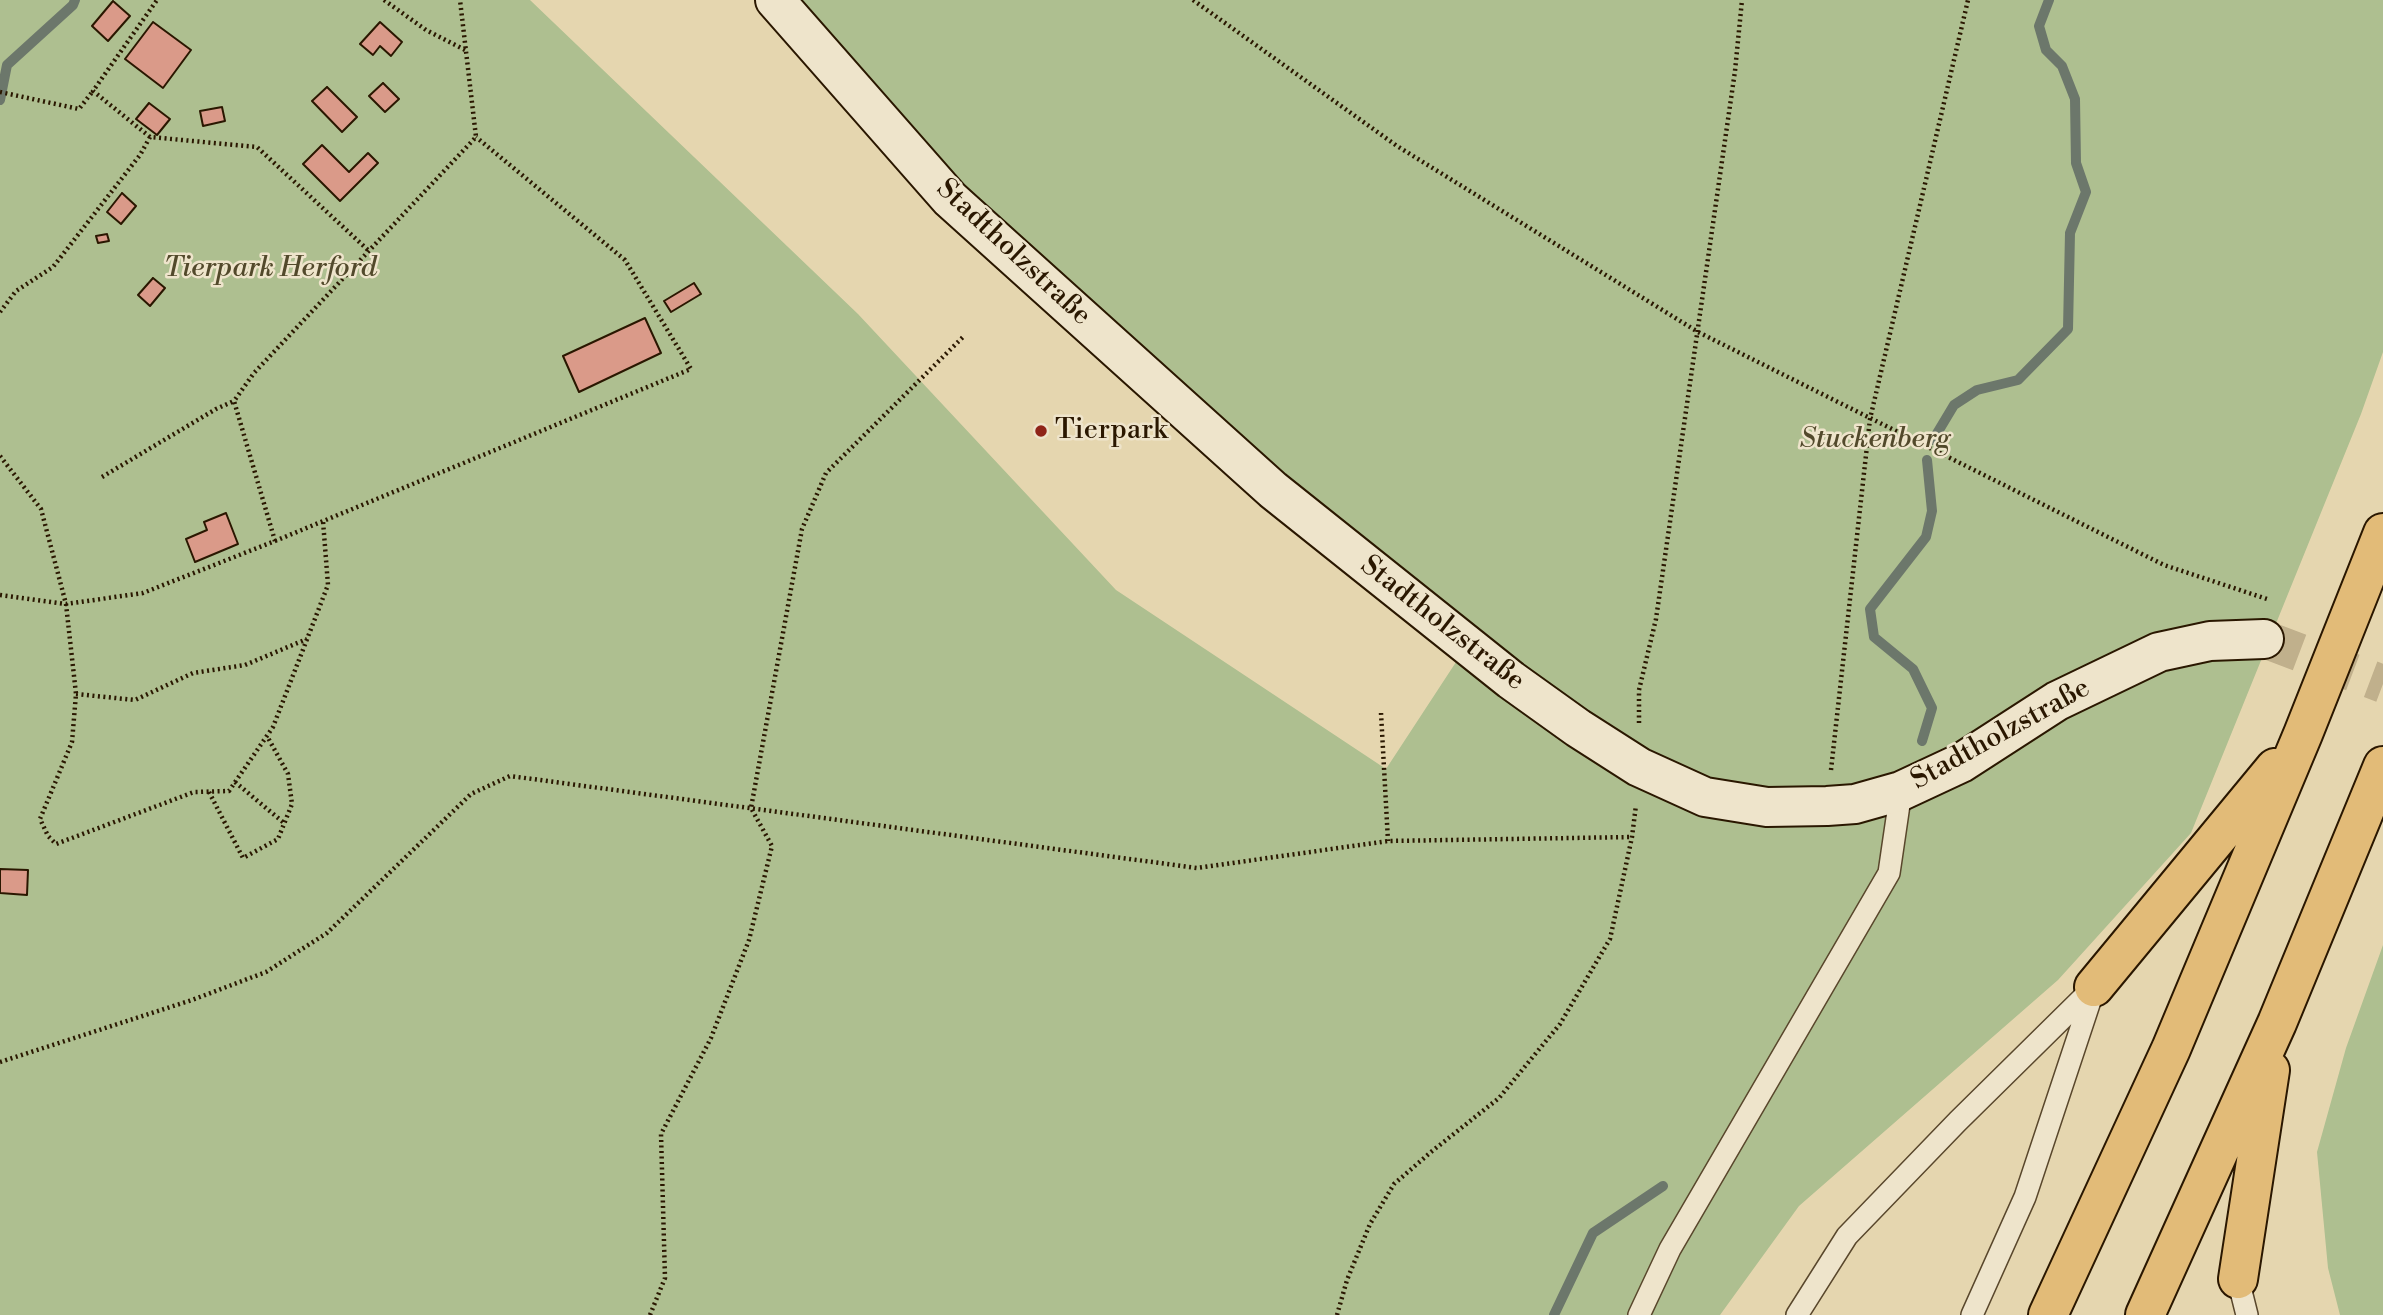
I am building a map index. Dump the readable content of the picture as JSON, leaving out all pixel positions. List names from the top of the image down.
{
  "streets": {
    "street": ["Stadtholzstraße"]
  },
  "parks": ["Tierpark Herford", "Stuckenberg"],
  "places": ["Tierpark"]
}
